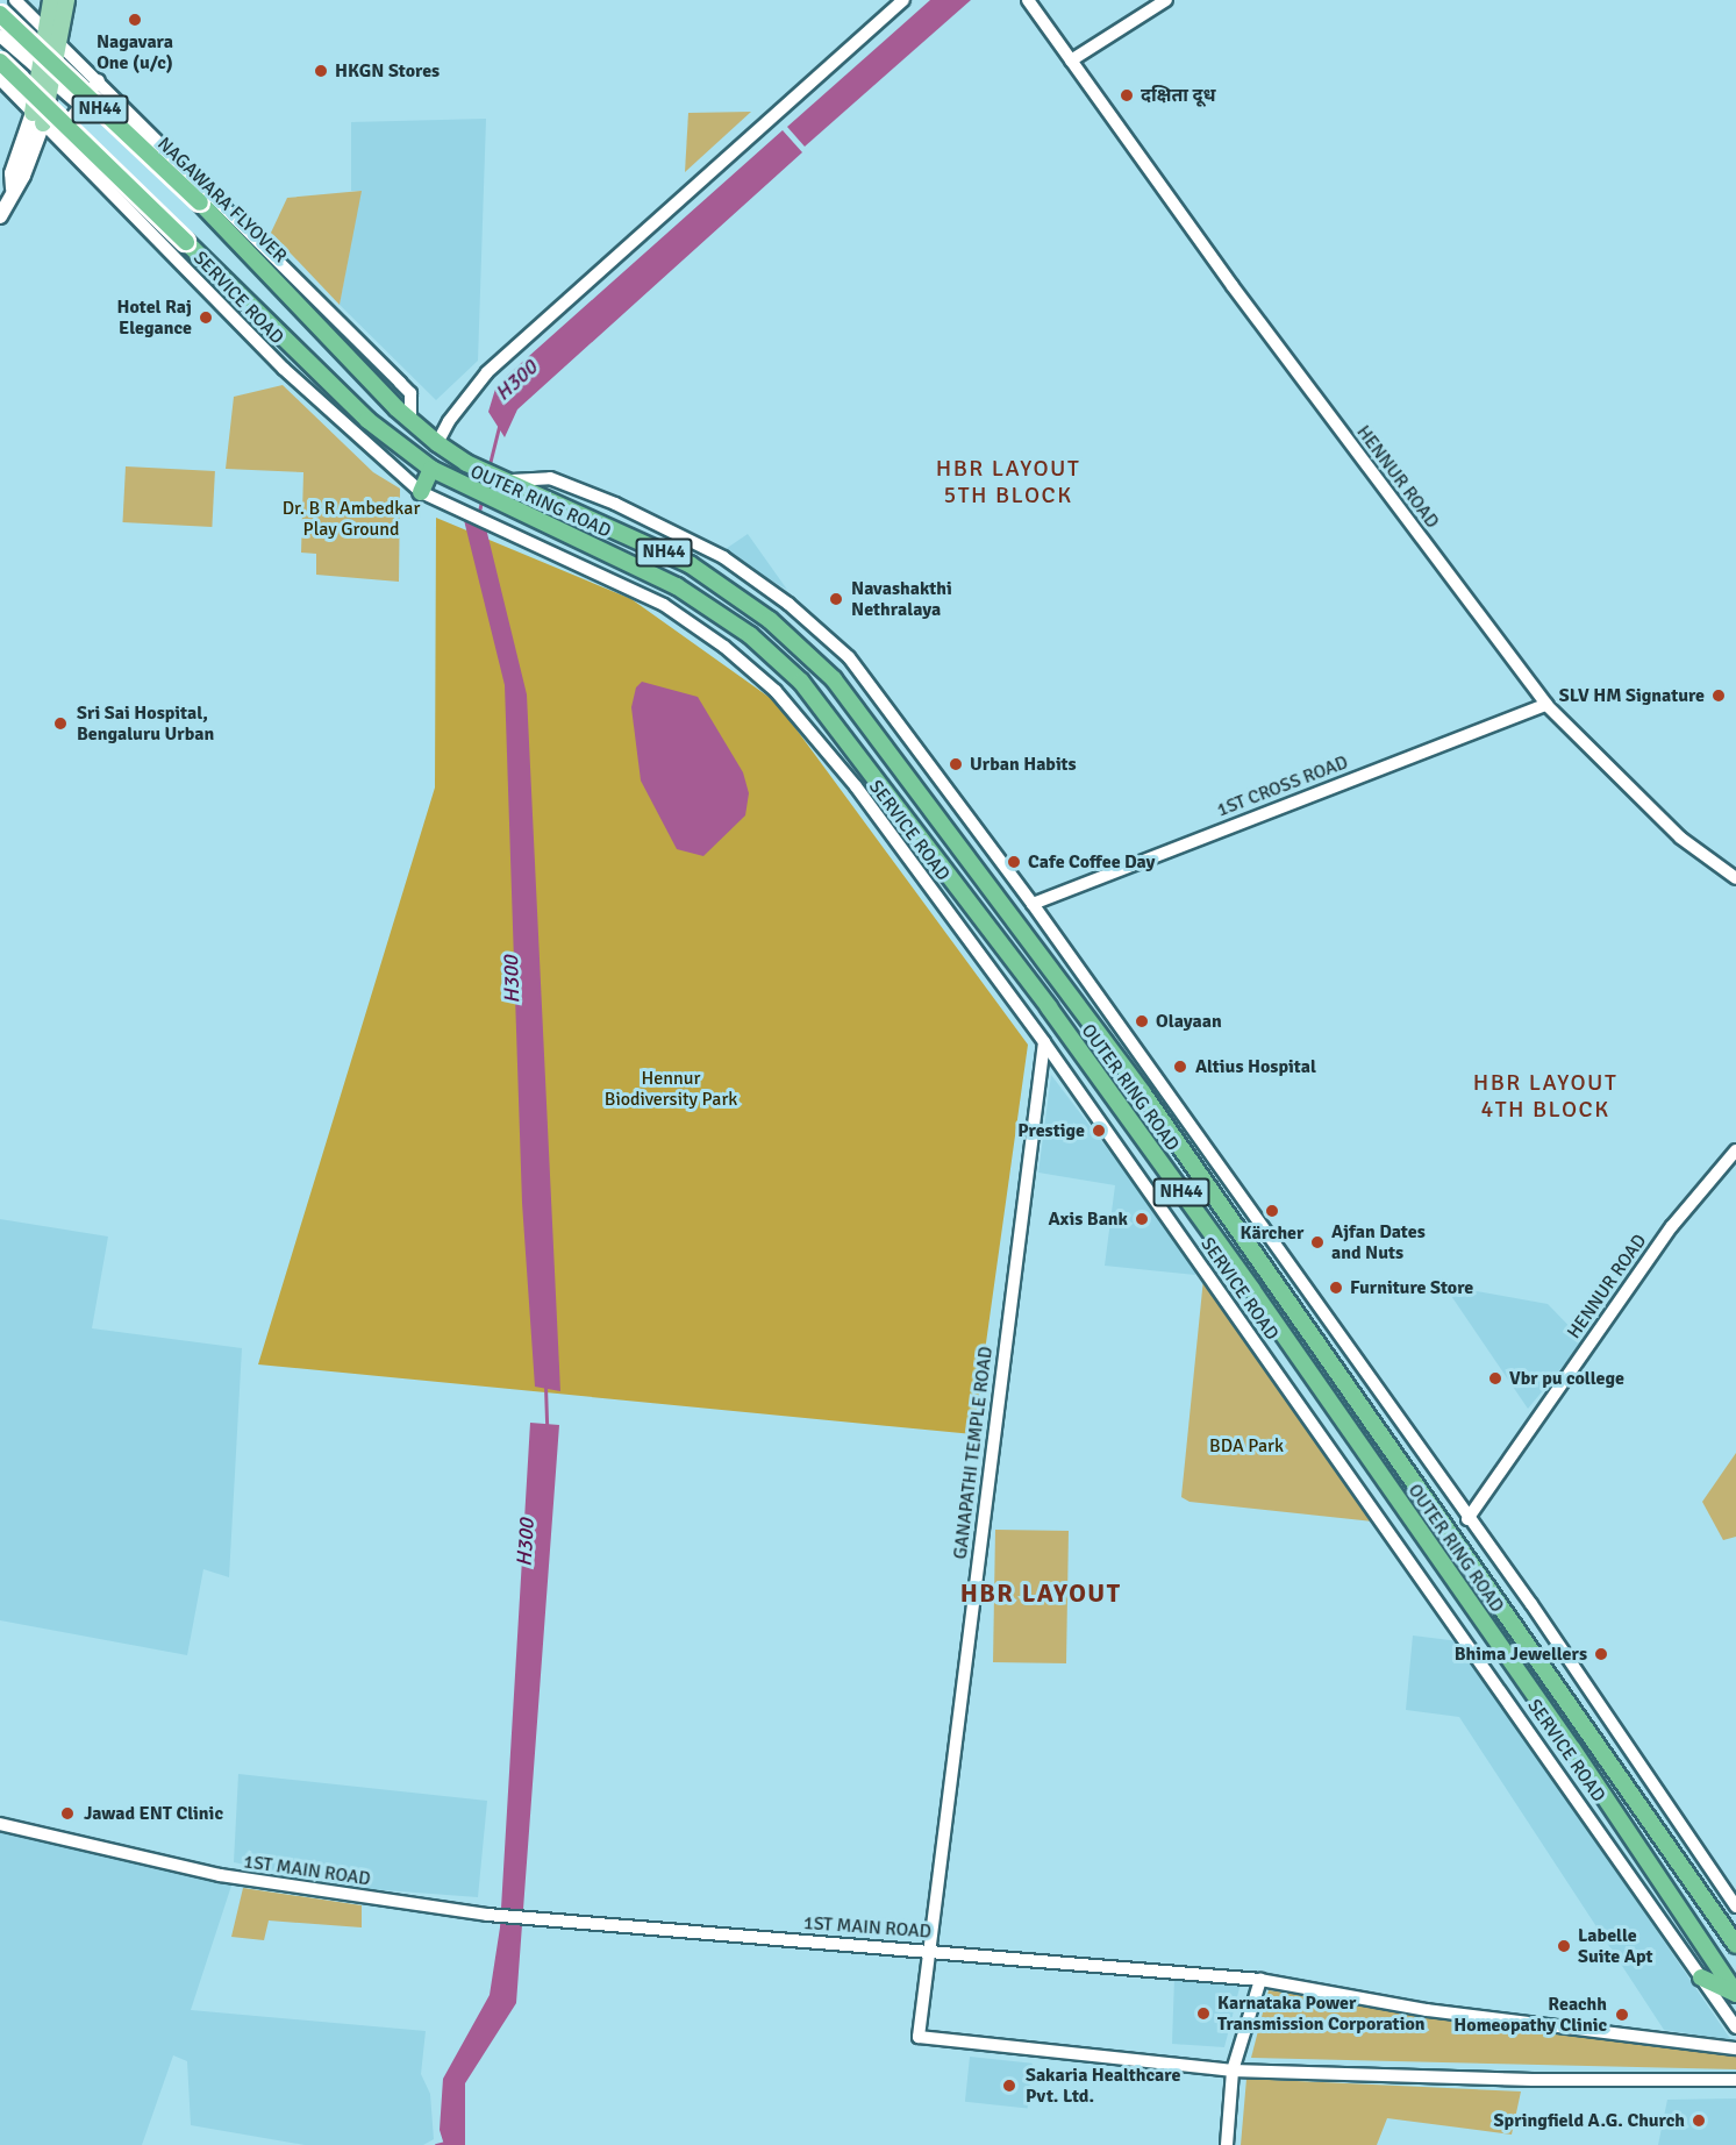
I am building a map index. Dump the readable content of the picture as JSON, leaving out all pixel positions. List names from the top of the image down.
{
  "streets": {
    "highway": ["NH44", "NAGAWARA FLYOVER", "OUTER RING ROAD"],
    "street": [
      "SERVICE ROAD",
      "HENNUR ROAD",
      "1ST CROSS ROAD",
      "GANAPATHI TEMPLE ROAD",
      "1ST MAIN ROAD"
    ]
  },
  "crossings": [
    ["NH44", "OUTER RING ROAD"],
    ["NAGAWARA FLYOVER", "OUTER RING ROAD"],
    ["SERVICE ROAD", "GANAPATHI TEMPLE ROAD"],
    ["HENNUR ROAD", "1ST CROSS ROAD"],
    ["GANAPATHI TEMPLE ROAD", "1ST MAIN ROAD"]
  ],
  "districts": ["HBR LAYOUT 5TH BLOCK", "HBR LAYOUT 4TH BLOCK", "HBR LAYOUT"],
  "water": ["H300"],
  "parks": ["Dr. B R Ambedkar Play Ground", "Hennur Biodiversity Park", "BDA Park"],
  "places": [
    "Nagavara One (u/c)",
    "HKGN Stores",
    "दक्षिता दूध",
    "Hotel Raj Elegance",
    "Navashakthi Nethralaya",
    "SLV HM Signature",
    "Sri Sai Hospital, Bengaluru Urban",
    "Urban Habits",
    "Cafe Coffee Day",
    "Olayaan",
    "Altius Hospital",
    "Prestige",
    "Kärcher",
    "Axis Bank",
    "Ajfan Dates and Nuts",
    "Furniture Store",
    "Vbr pu college",
    "Bhima Jewellers",
    "Jawad ENT Clinic",
    "Labelle Suite Apt",
    "Karnataka Power Transmission Corporation",
    "Reachh Homeopathy Clinic",
    "Sakaria Healthcare Pvt. Ltd.",
    "Springfield A.G. Church"
  ]
}
